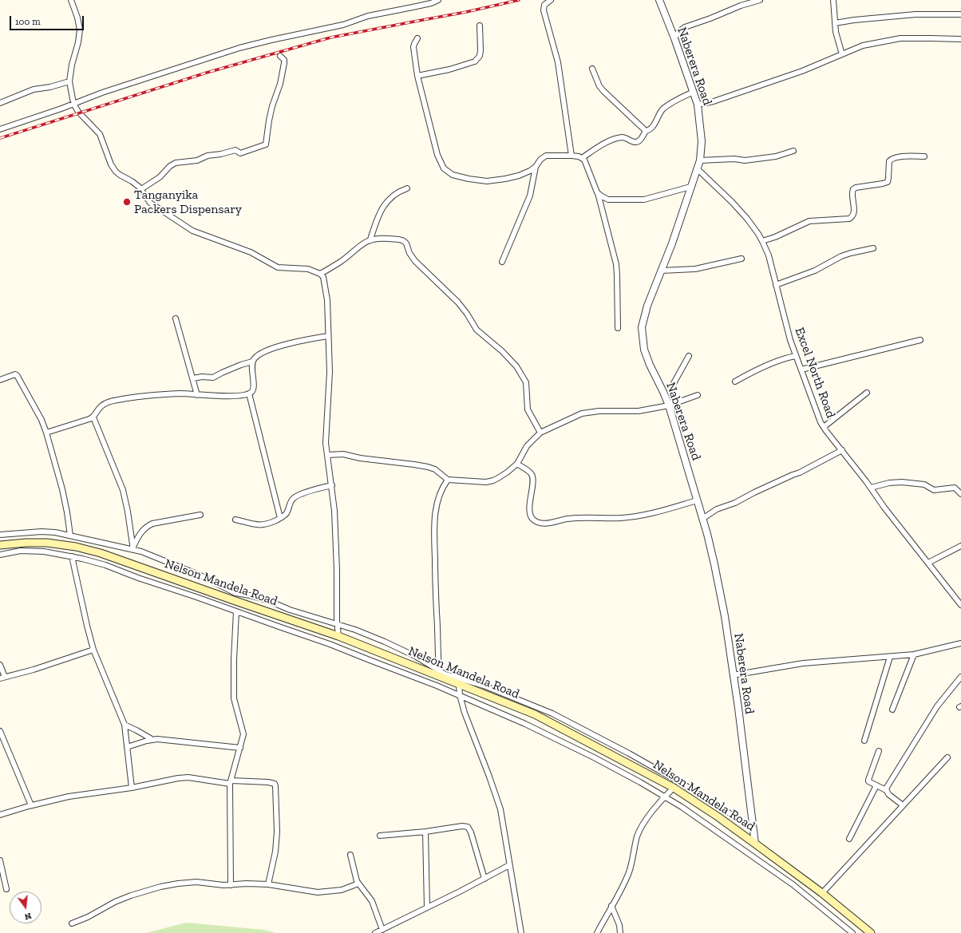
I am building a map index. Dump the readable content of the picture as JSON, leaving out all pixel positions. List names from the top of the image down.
{
  "streets": {
    "main road": ["Nelson Mandela Road"],
    "street": ["Naberera Road", "Excel North Road"]
  },
  "crossings": [
    ["Naberera Road", "Excel North Road"],
    ["Naberera Road", "Nelson Mandela Road"]
  ],
  "places": ["Tanganyika Packers Dispensary"],
  "scale_bar": "100 m",
  "north": "bottom"
}
